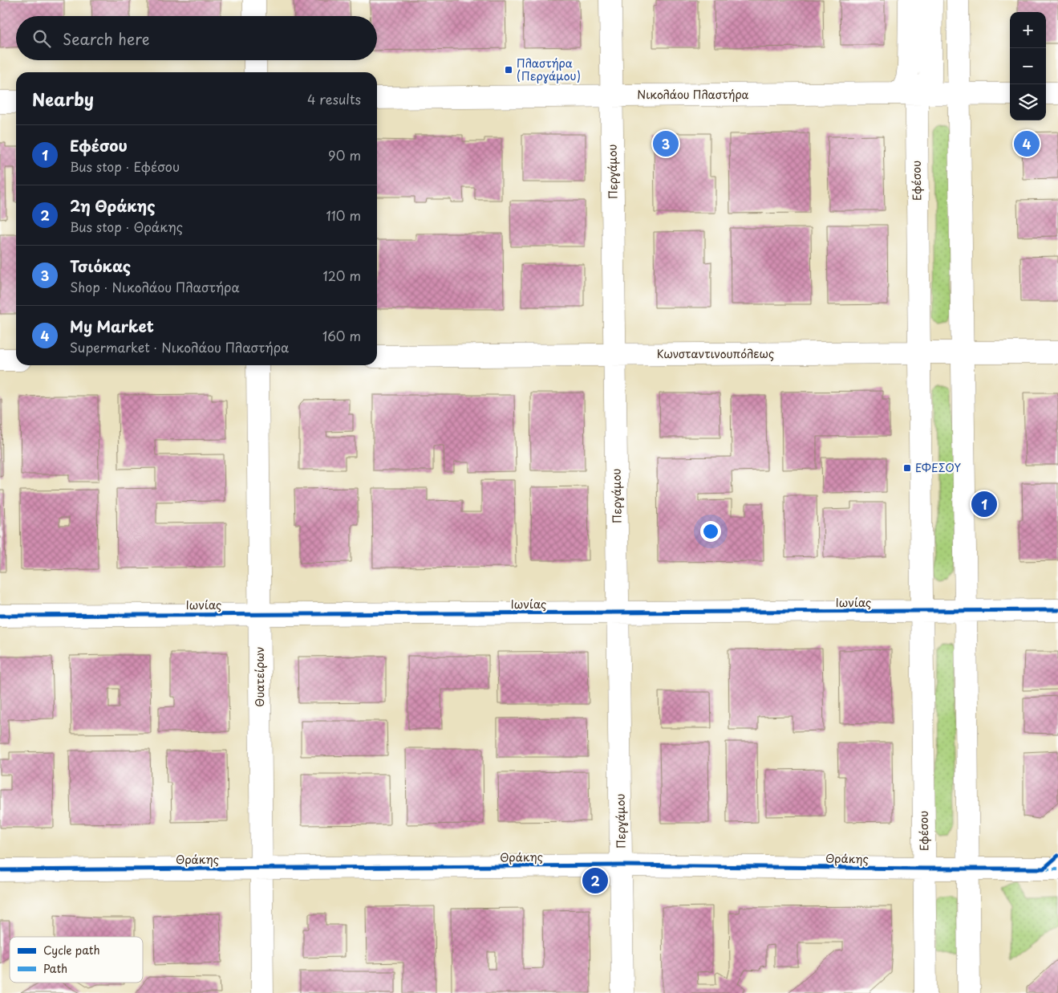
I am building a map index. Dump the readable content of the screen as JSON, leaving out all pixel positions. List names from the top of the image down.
{
  "streets": {
    "street": [
      "Νικολάου Πλαστήρα",
      "Περγάμου",
      "Εφέσου",
      "Κωνσταντινουπόλεως",
      "Ιωνίας",
      "Θυατείρων",
      "Θράκης"
    ]
  },
  "crossings": [
    ["Νικολάου Πλαστήρα", "Περγάμου"],
    ["Νικολάου Πλαστήρα", "Εφέσου"],
    ["Περγάμου", "Κωνσταντινουπόλεως"],
    ["Περγάμου", "Ιωνίας"],
    ["Περγάμου", "Θράκης"],
    ["Εφέσου", "Κωνσταντινουπόλεως"],
    ["Εφέσου", "Ιωνίας"],
    ["Εφέσου", "Θράκης"],
    ["Ιωνίας", "Θυατείρων"],
    ["Θυατείρων", "Θράκης"]
  ],
  "places": {
    "transit": ["Πλαστήρα (Περγάμου)", "ΕΦΕΣΟΥ"]
  },
  "legend": ["Cycle path", "Path"],
  "page": {
    "map_buttons": ["+", "−"],
    "search": "Search here",
    "heading": ["Nearby", "4 results"],
    "list": [
      {
        "mark": "1",
        "name": "Εφέσου",
        "note": "Bus stop · Εφέσου",
        "value": "90 m"
      },
      {
        "mark": "2",
        "name": "2η Θράκης",
        "note": "Bus stop · Θράκης",
        "value": "110 m"
      },
      {
        "mark": "3",
        "name": "Τσιόκας",
        "note": "Shop · Νικολάου Πλαστήρα",
        "value": "120 m"
      },
      {
        "mark": "4",
        "name": "My Market",
        "note": "Supermarket · Νικολάου Πλαστήρα",
        "value": "160 m"
      }
    ],
    "pins": [
      "3",
      "4",
      "1",
      "2"
    ]
  }
}
